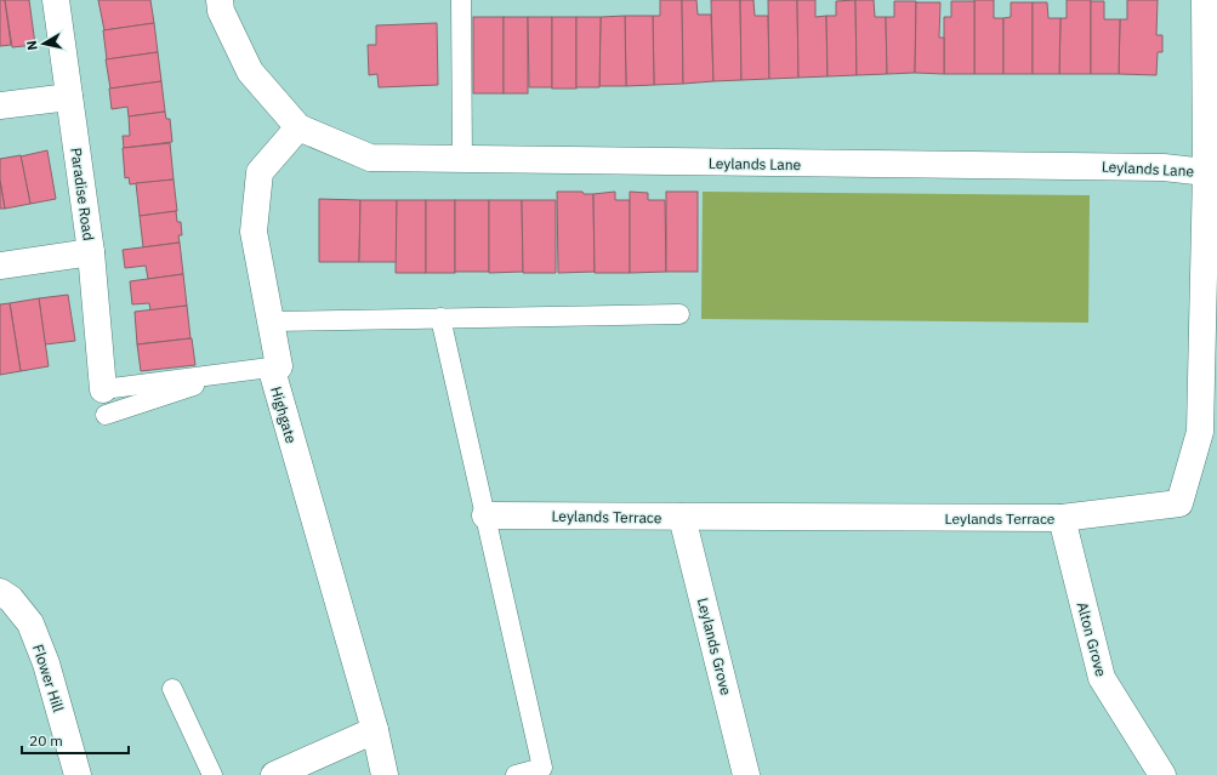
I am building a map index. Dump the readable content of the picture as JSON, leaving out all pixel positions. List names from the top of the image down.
{
  "streets": {
    "street": [
      "Leylands Lane",
      "Paradise Road",
      "Highgate",
      "Leylands Terrace",
      "Alton Grove",
      "Leylands Grove",
      "Flower Hill"
    ]
  },
  "crossings": [
    ["Leylands Lane", "Highgate"],
    ["Leylands Lane", "Leylands Terrace"],
    ["Leylands Terrace", "Alton Grove"],
    ["Leylands Terrace", "Leylands Grove"]
  ],
  "scale_bar": "20 m",
  "north": "left"
}
